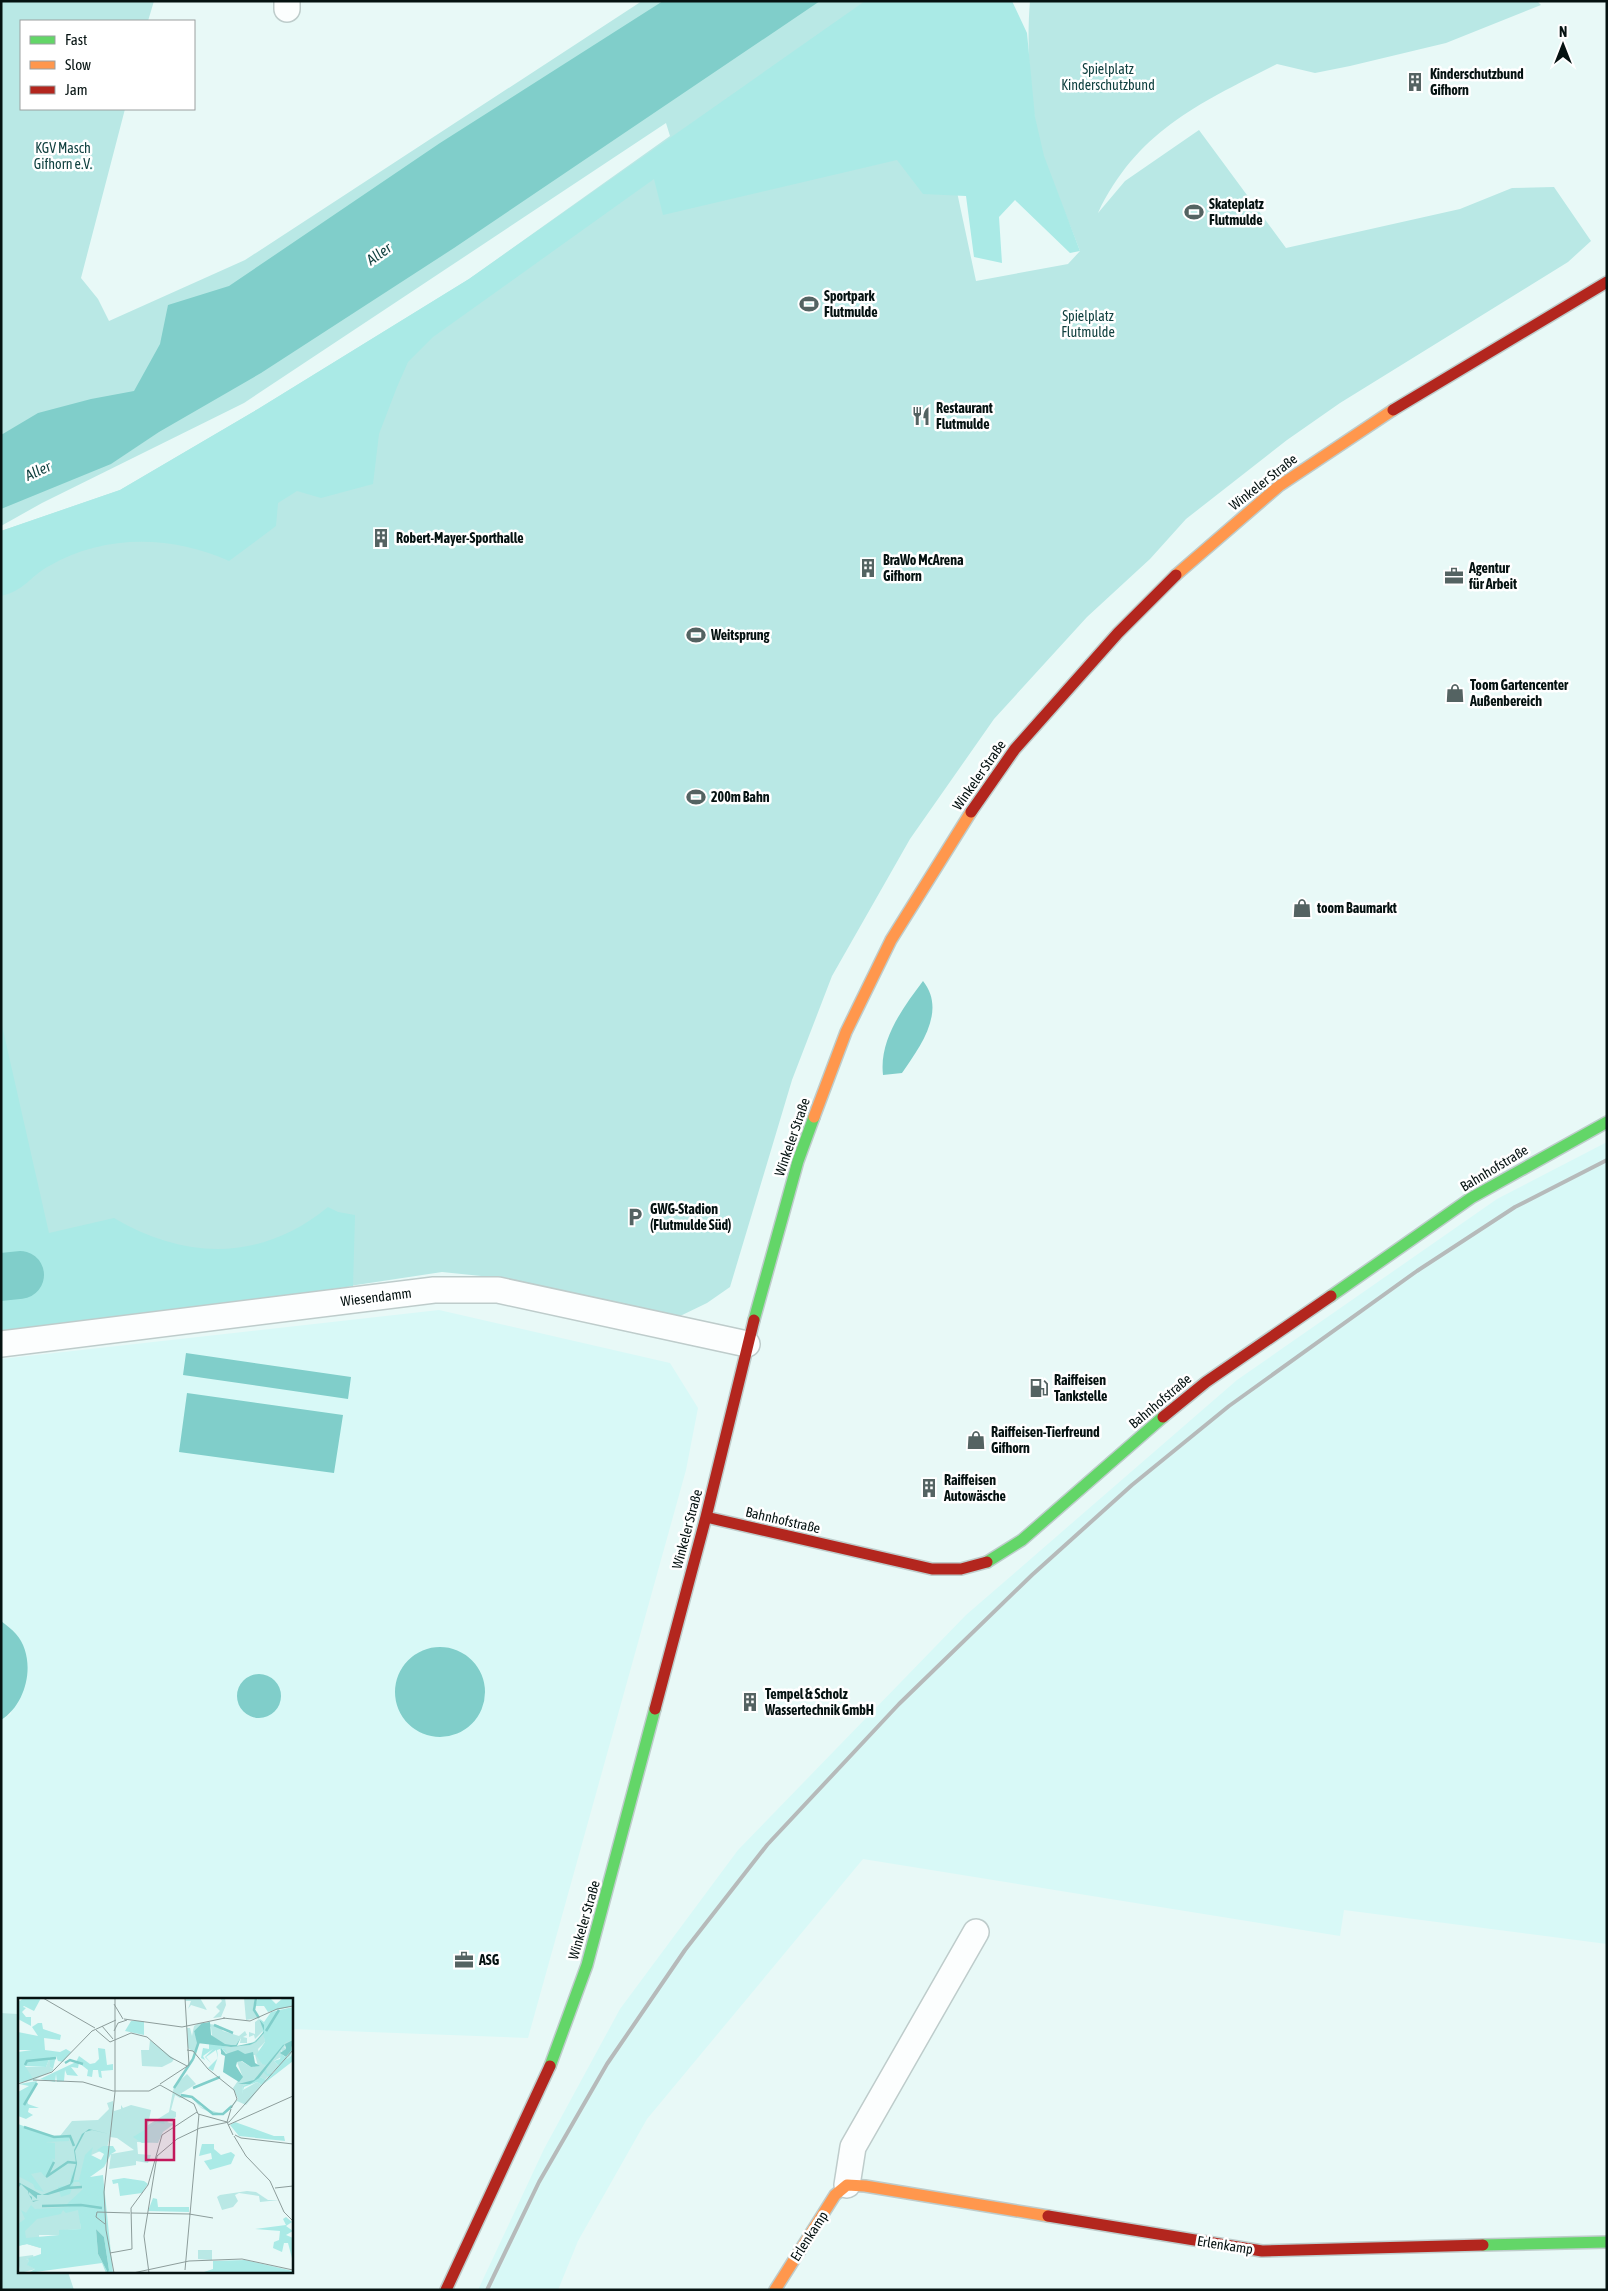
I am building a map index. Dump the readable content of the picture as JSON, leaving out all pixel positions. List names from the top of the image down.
{
  "streets": {
    "street": [
      "Winkeler Straße",
      "Bahnhofstraße",
      "Wiesendamm",
      "Erlenkamp"
    ]
  },
  "crossings": [
    ["Winkeler Straße", "Bahnhofstraße"],
    ["Winkeler Straße", "Wiesendamm"]
  ],
  "water": ["Aller"],
  "parks": ["Spielplatz Kinderschutzbund", "KGV Masch Gifhorn e.V.", "Spielplatz Flutmulde"],
  "places": {
    "building": [
      "Kinderschutzbund Gifhorn",
      "Robert-Mayer-Sporthalle",
      "BraWo McArena Gifhorn",
      "Raiffeisen Autowäsche",
      "Tempel & Scholz Wassertechnik GmbH"
    ],
    "sports": [
      "Skateplatz Flutmulde",
      "Sportpark Flutmulde",
      "Weitsprung",
      "200m Bahn"
    ],
    "restaurant": ["Restaurant Flutmulde"],
    "office": ["Agentur für Arbeit", "ASG"],
    "shop": ["Toom Gartencenter Außenbereich", "toom Baumarkt", "Raiffeisen-Tierfreund Gifhorn"],
    "parking": ["GWG-Stadion (Flutmulde Süd)"],
    "fuel station": ["Raiffeisen Tankstelle"]
  },
  "legend": ["Fast", "Slow", "Jam"],
  "north": "top"
}
